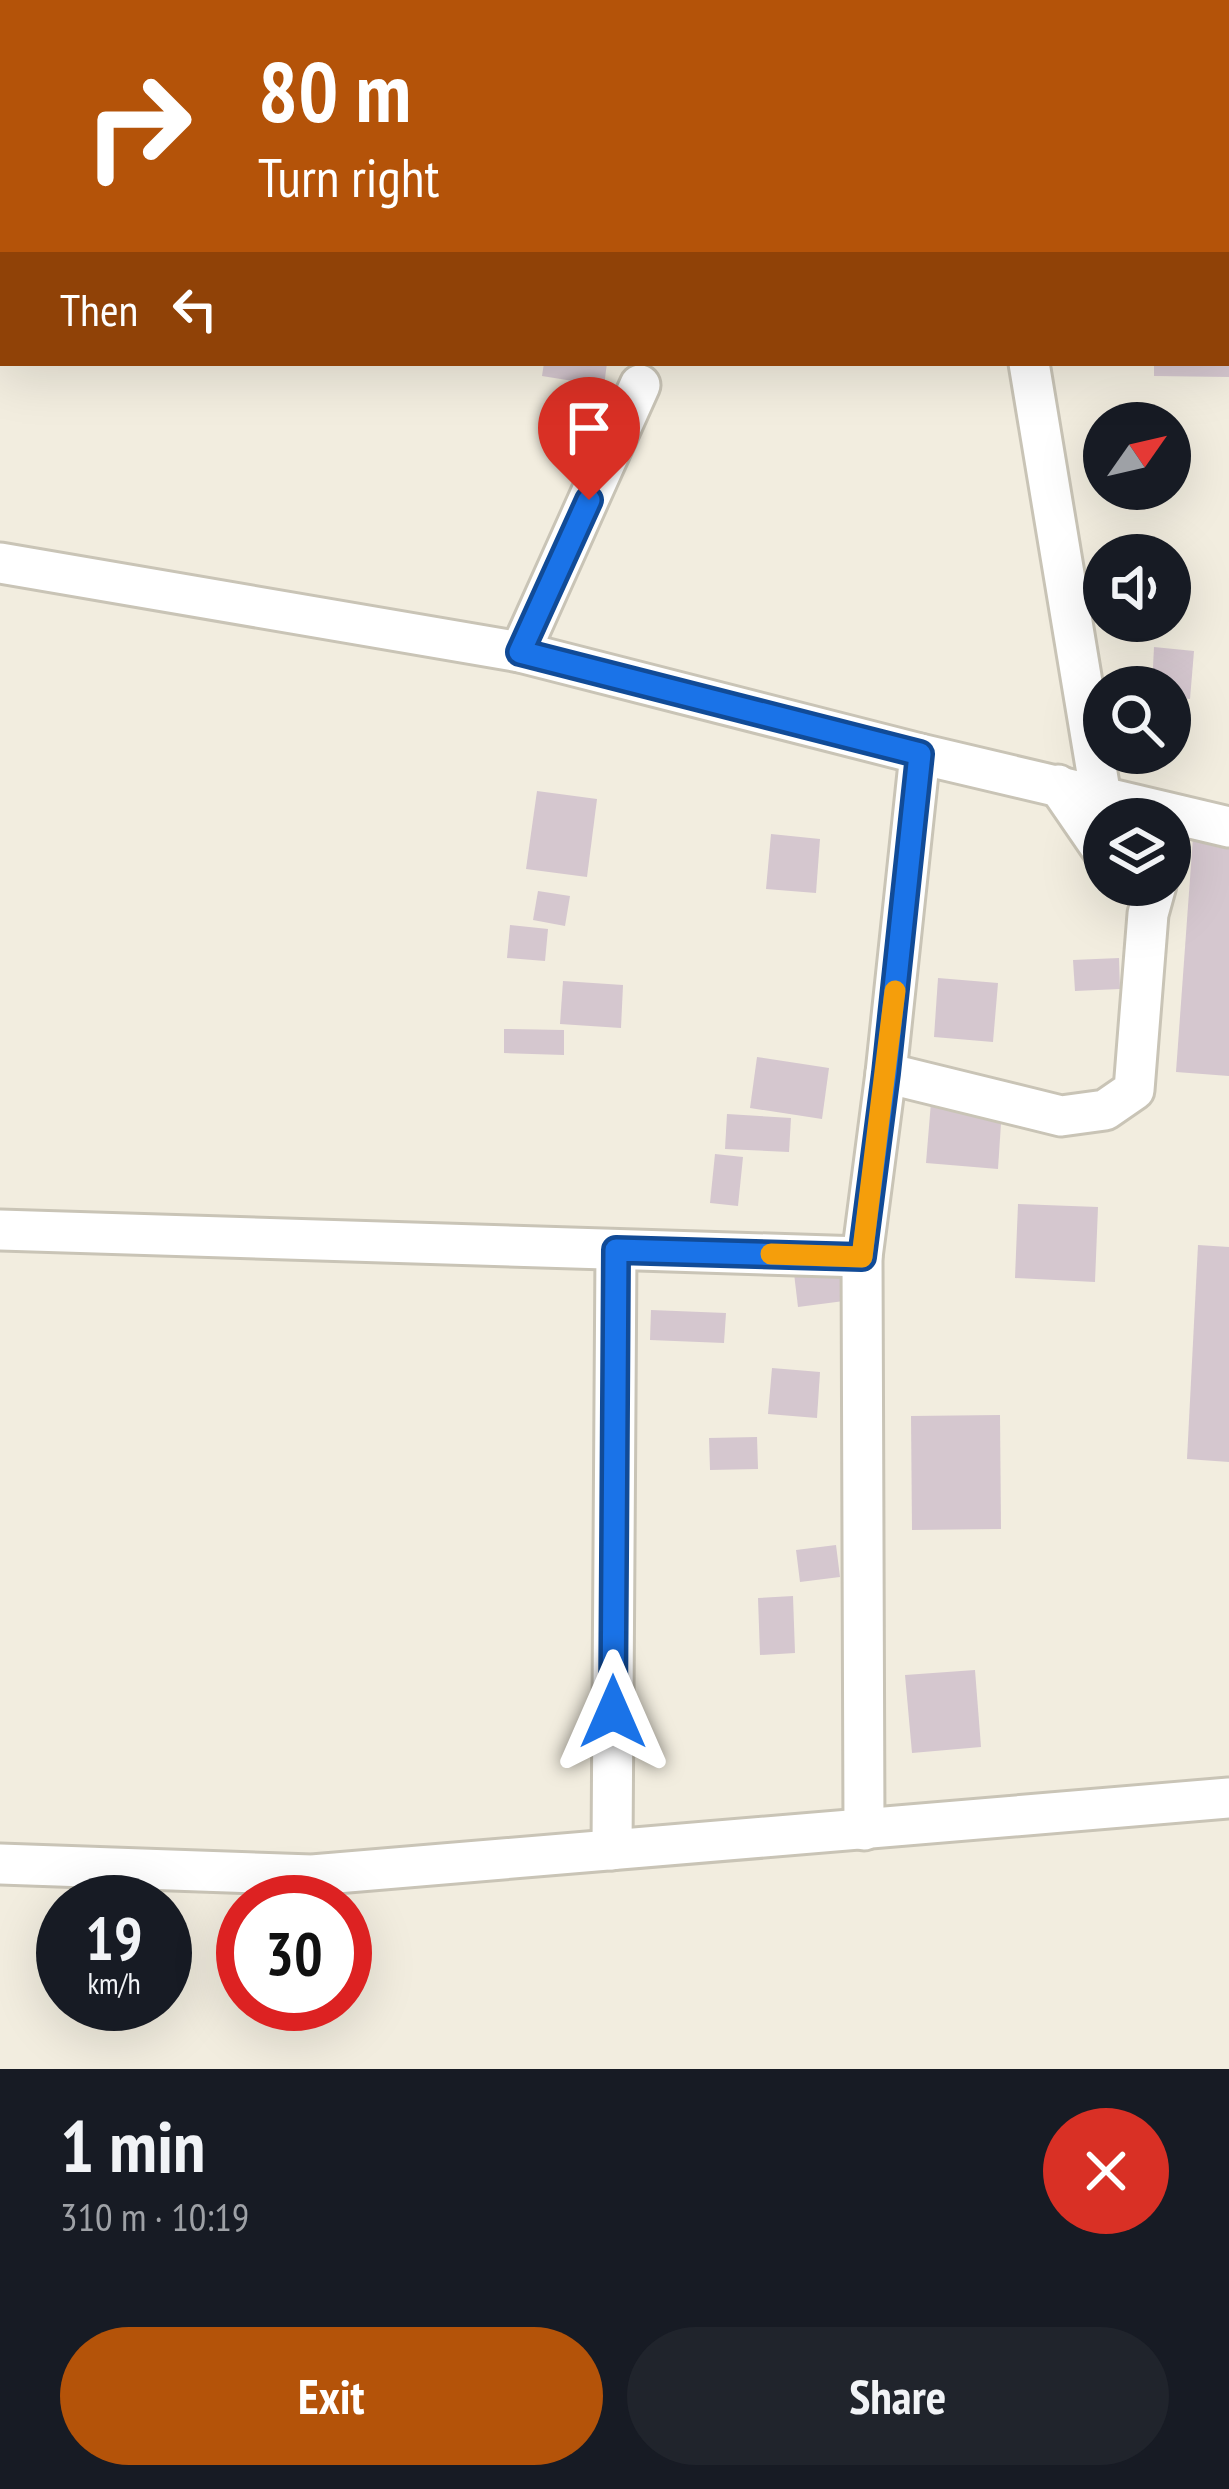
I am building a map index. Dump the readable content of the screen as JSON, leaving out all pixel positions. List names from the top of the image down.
{
  "north": "top right",
  "page": {
    "turn": ["80 m", "Turn right"],
    "then": "Then",
    "speed": "19 km/h",
    "limit": "30",
    "heading": ["1 min", "310 m · 10:19"],
    "buttons": ["Exit", "Share"]
  }
}
